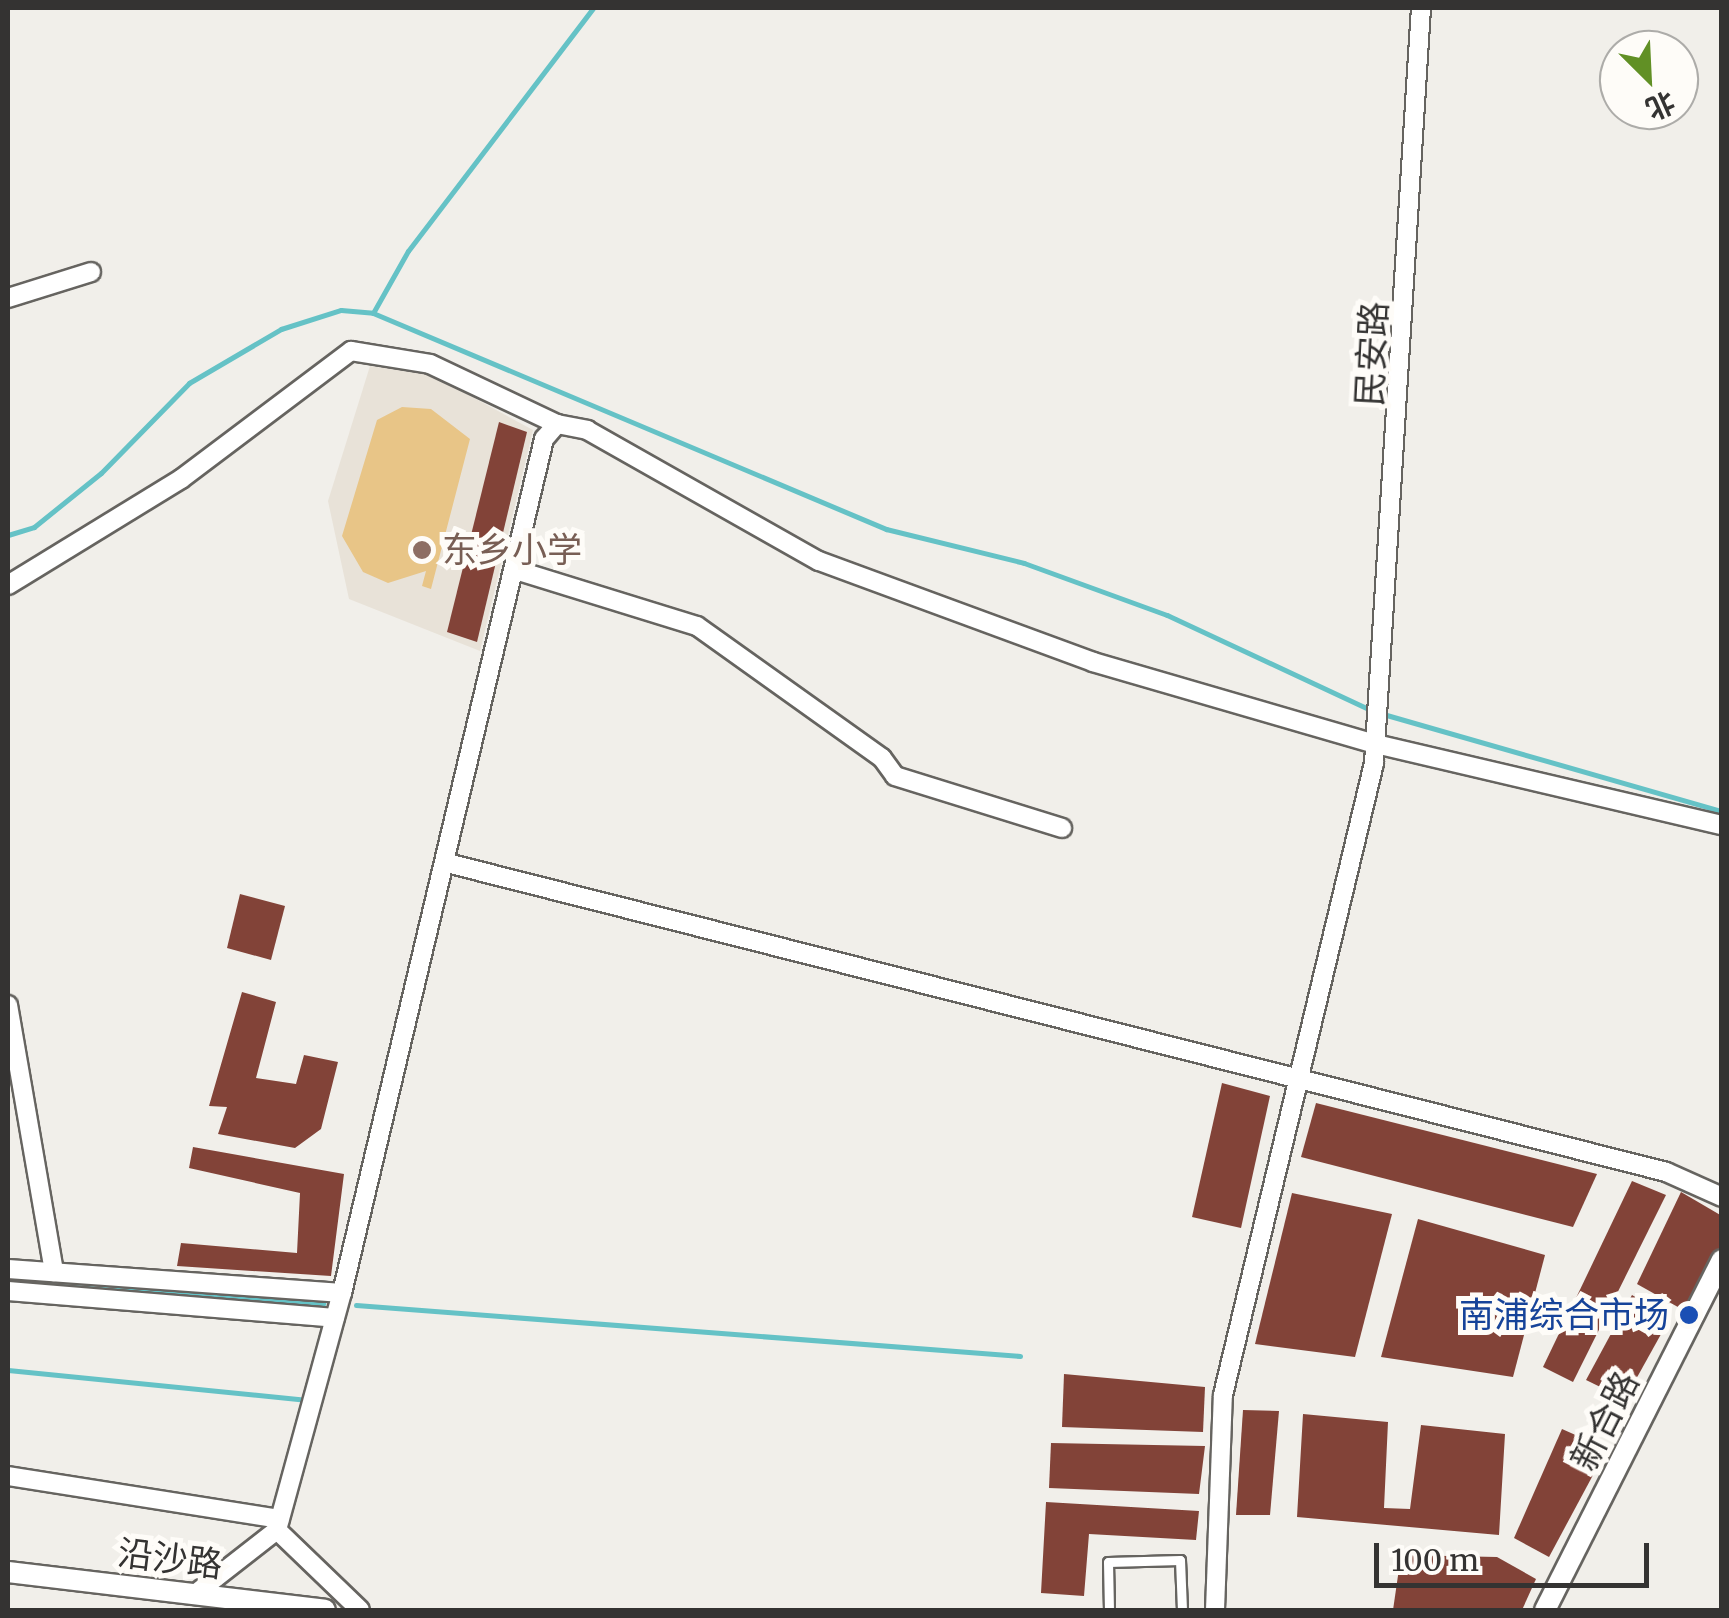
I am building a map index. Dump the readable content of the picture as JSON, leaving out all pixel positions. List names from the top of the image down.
{
  "streets": {
    "street": ["民安路", "新合路", "沿沙路"]
  },
  "places": ["东乡小学", "南浦综合市场"],
  "scale_bar": "100 m",
  "north": "bottom right"
}
